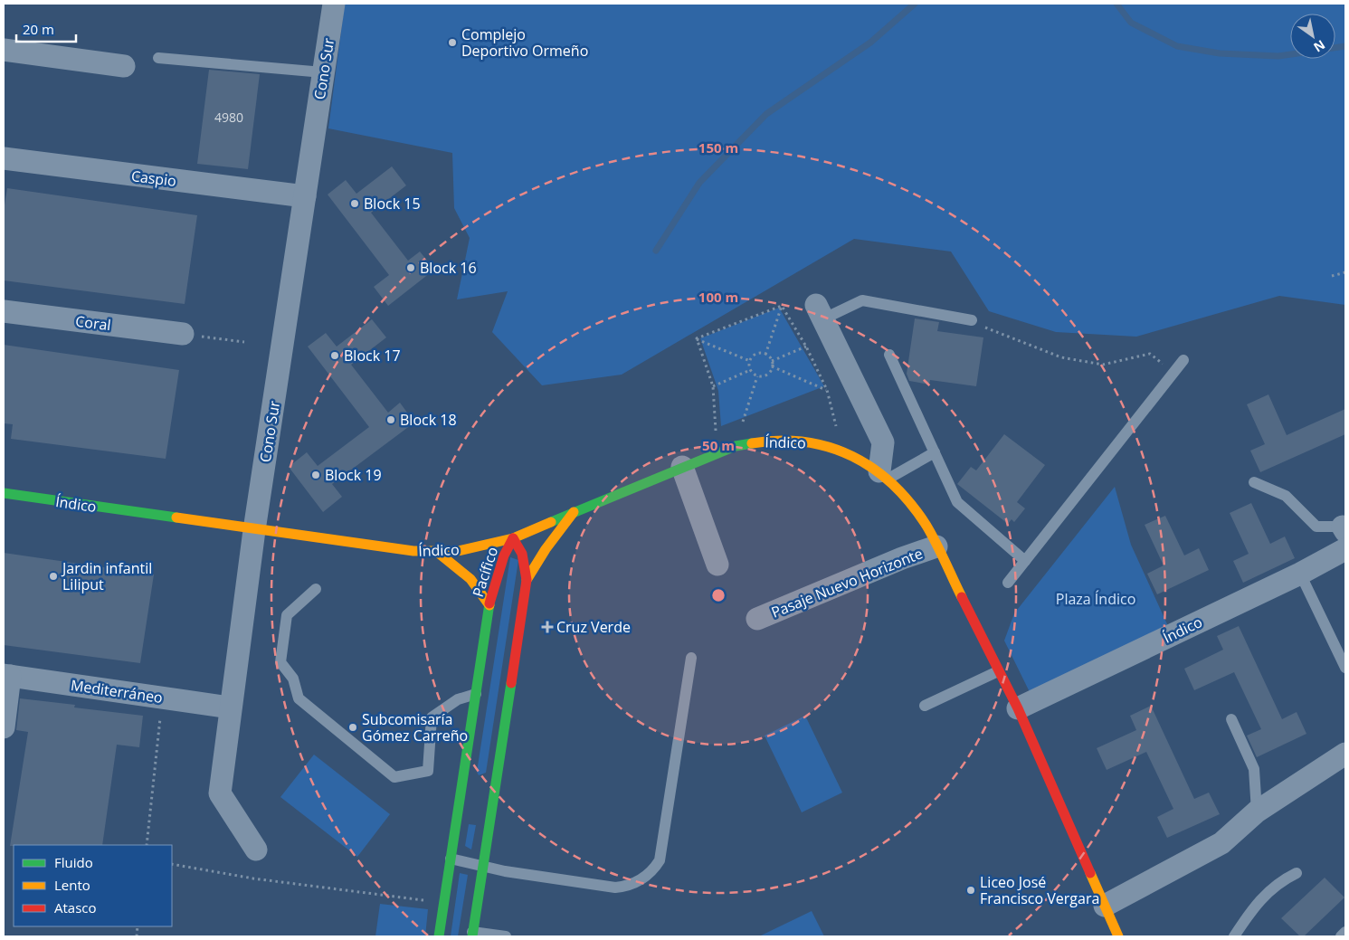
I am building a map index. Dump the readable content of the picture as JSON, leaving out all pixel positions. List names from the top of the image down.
{
  "streets": {
    "street": [
      "Cono Sur",
      "Caspio",
      "Coral",
      "Índico",
      "Pacífico",
      "Pasaje Nuevo Horizonte",
      "Mediterráneo"
    ]
  },
  "crossings": [
    ["Cono Sur", "Caspio"],
    ["Cono Sur", "Índico"],
    ["Cono Sur", "Mediterráneo"],
    ["Índico", "Pacífico"],
    ["Índico", "Pasaje Nuevo Horizonte"]
  ],
  "parks": ["Plaza Índico"],
  "places": {
    "other": [
      "Complejo Deportivo Ormeño",
      "Block 15",
      "Block 16",
      "Block 17",
      "Block 18",
      "Block 19",
      "Jardin infantil Liliput",
      "Subcomisaría Gómez Carreño",
      "Liceo José Francisco Vergara"
    ],
    "health": ["Cruz Verde"]
  },
  "house_numbers": ["4980"],
  "legend": ["Fluido", "Lento", "Atasco"],
  "scale_bar": "20 m",
  "north": "bottom right",
  "rings": ["150 m", "100 m", "50 m"]
}
